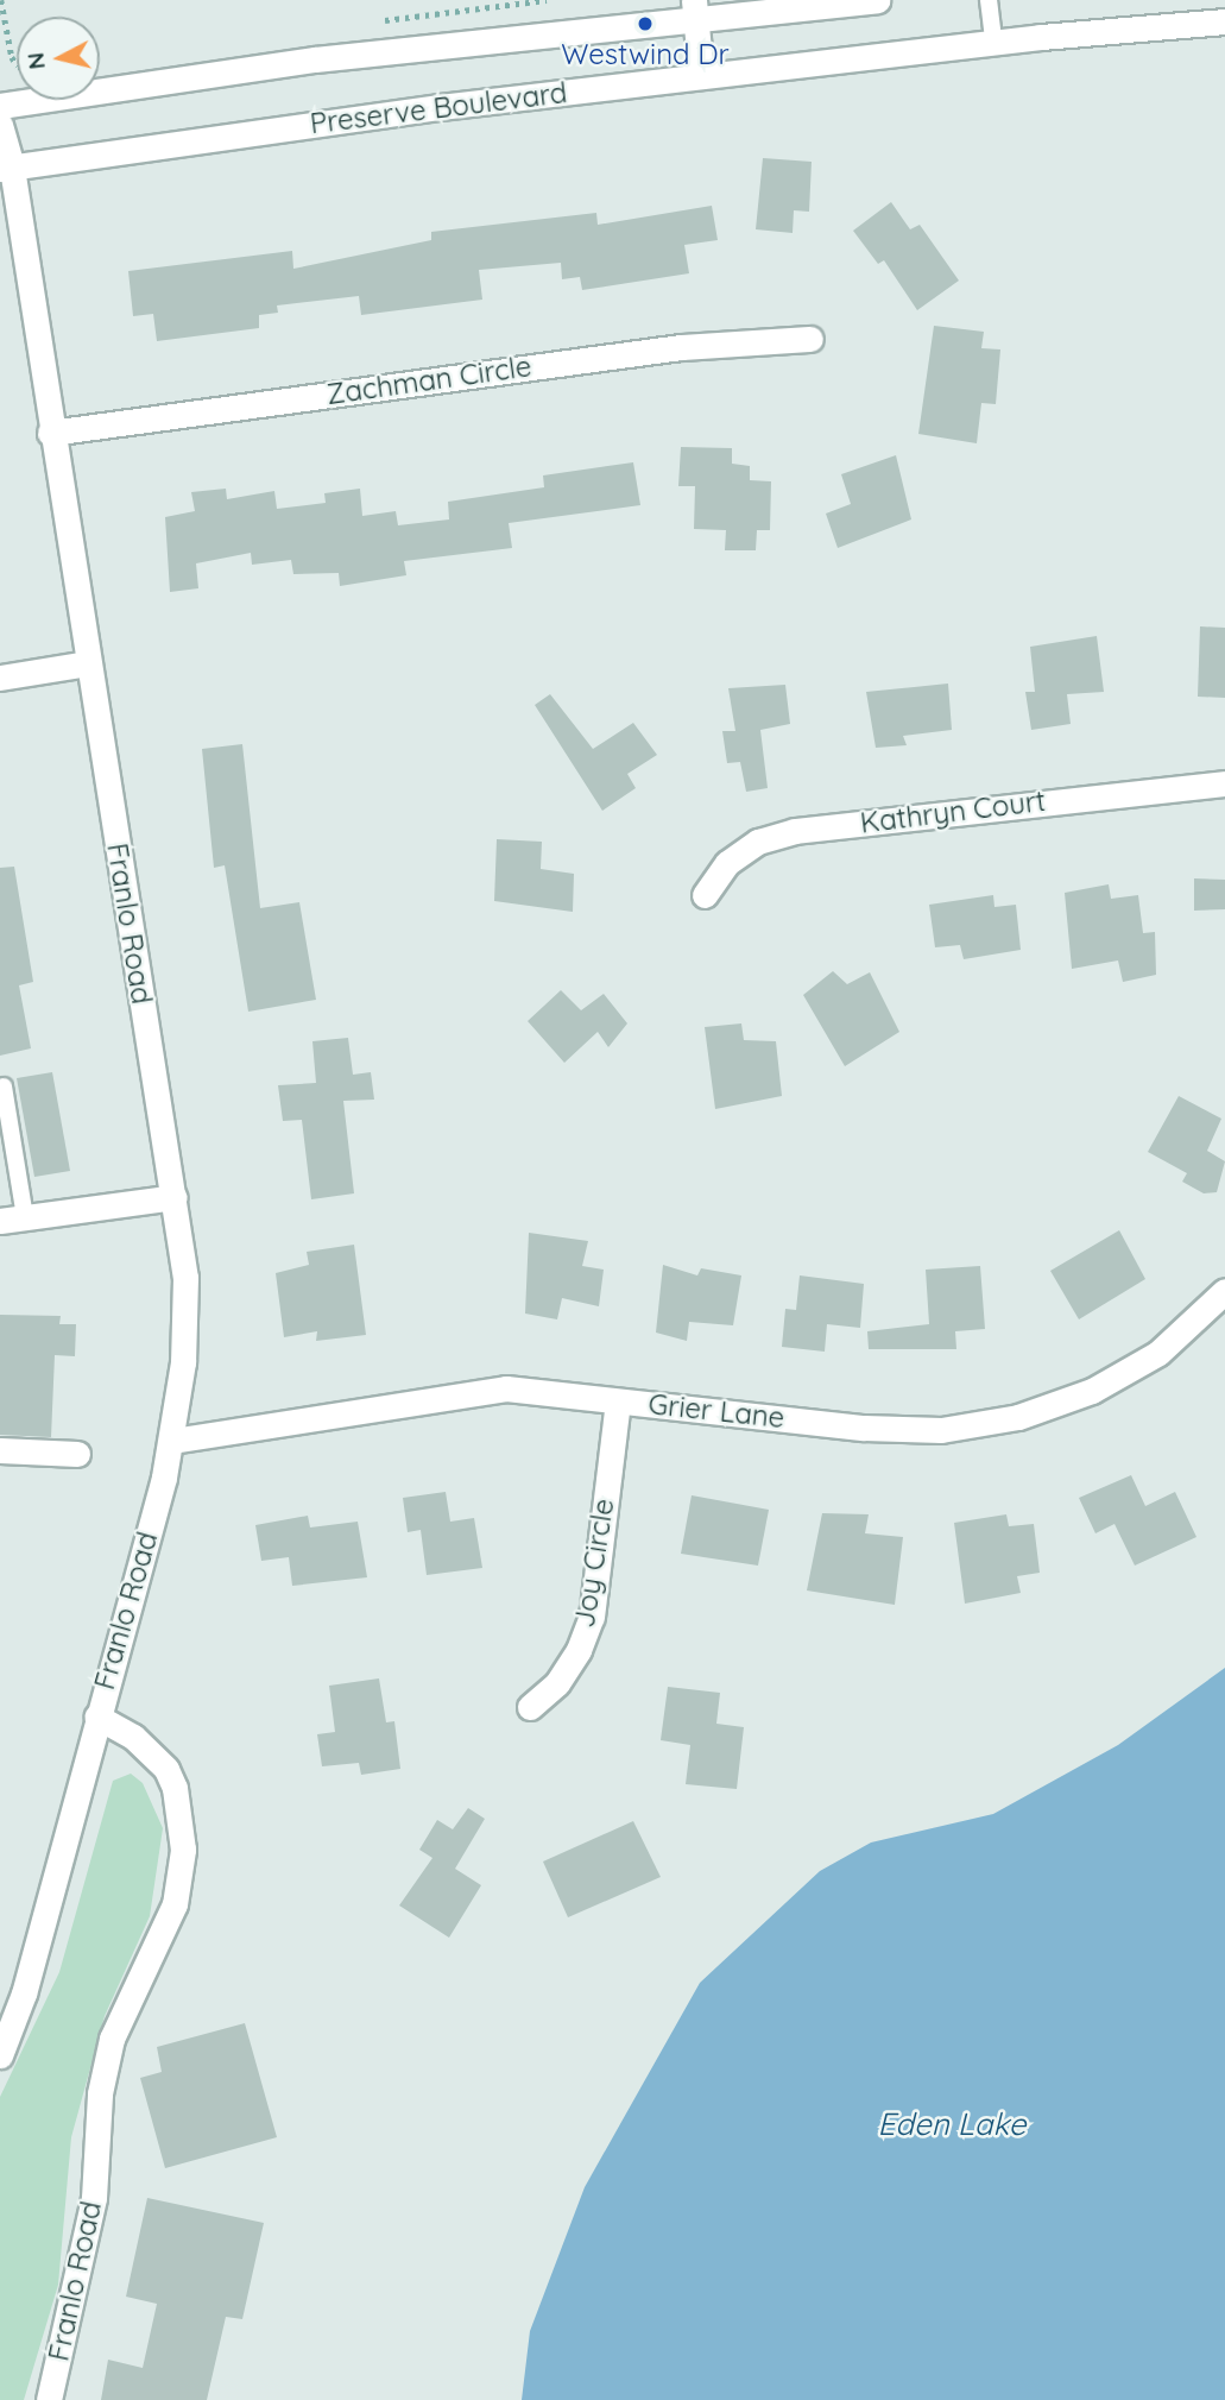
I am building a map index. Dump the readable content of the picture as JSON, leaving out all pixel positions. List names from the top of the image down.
{
  "streets": {
    "street": [
      "Preserve Boulevard",
      "Zachman Circle",
      "Kathryn Court",
      "Franlo Road",
      "Grier Lane",
      "Joy Circle"
    ]
  },
  "crossings": [
    ["Preserve Boulevard", "Franlo Road"],
    ["Zachman Circle", "Franlo Road"],
    ["Franlo Road", "Grier Lane"],
    ["Grier Lane", "Joy Circle"]
  ],
  "water": ["Eden Lake"],
  "places": ["Westwind Dr"],
  "north": "left"
}
